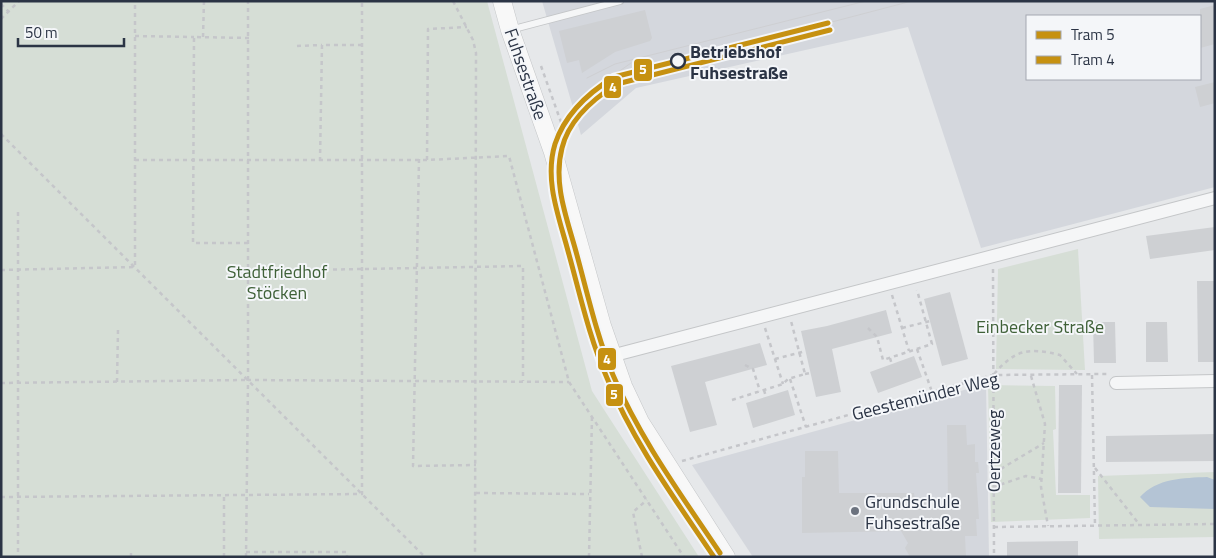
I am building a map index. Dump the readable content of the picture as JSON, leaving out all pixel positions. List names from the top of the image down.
{
  "streets": {
    "street": ["Fuhsestraße"],
    "path": ["Geestemünder Weg", "Oertzeweg"]
  },
  "crossings": [
    ["Fuhsestraße", "Geestemünder Weg"],
    ["Geestemünder Weg", "Oertzeweg"]
  ],
  "parks": ["Stadtfriedhof Stöcken", "Einbecker Straße"],
  "places": ["Betriebshof Fuhsestraße", "Grundschule Fuhsestraße"],
  "lines": ["tram line 5", "tram line 4"],
  "legend": ["Tram 5", "Tram 4"],
  "scale_bar": "50 m"
}
